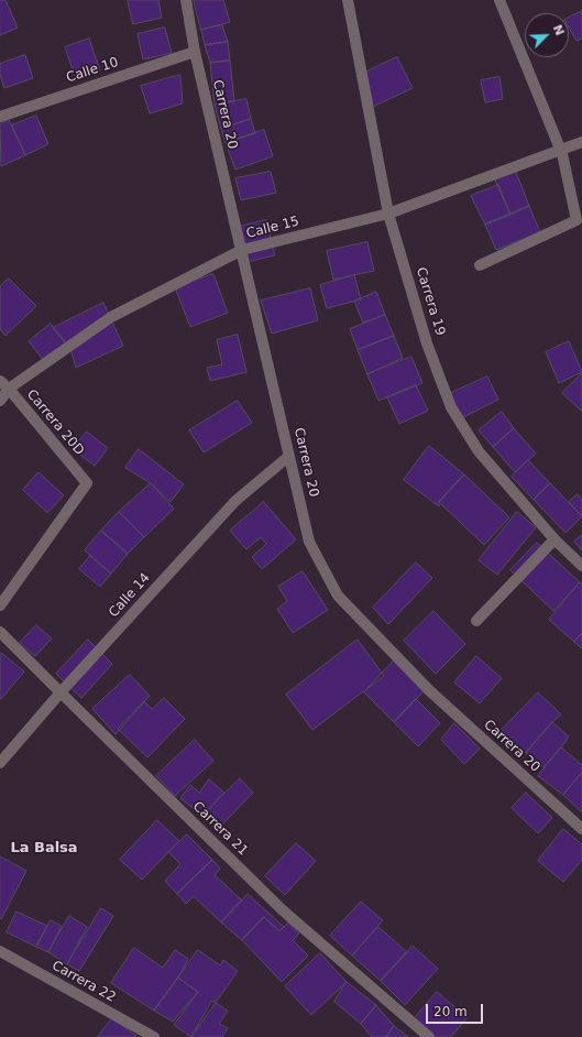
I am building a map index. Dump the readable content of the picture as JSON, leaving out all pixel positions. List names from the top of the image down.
{
  "streets": {
    "street": [
      "Calle 10",
      "Carrera 20",
      "Calle 15",
      "Carrera 19",
      "Carrera 20D",
      "Calle 14",
      "Carrera 21",
      "Carrera 22"
    ]
  },
  "crossings": [
    ["Calle 10", "Carrera 20"],
    ["Carrera 20", "Calle 15"],
    ["Carrera 20", "Calle 14"],
    ["Calle 15", "Carrera 19"],
    ["Calle 15", "Carrera 20D"],
    ["Calle 14", "Carrera 21"]
  ],
  "districts": ["La Balsa"],
  "scale_bar": "20 m",
  "north": "top right"
}
